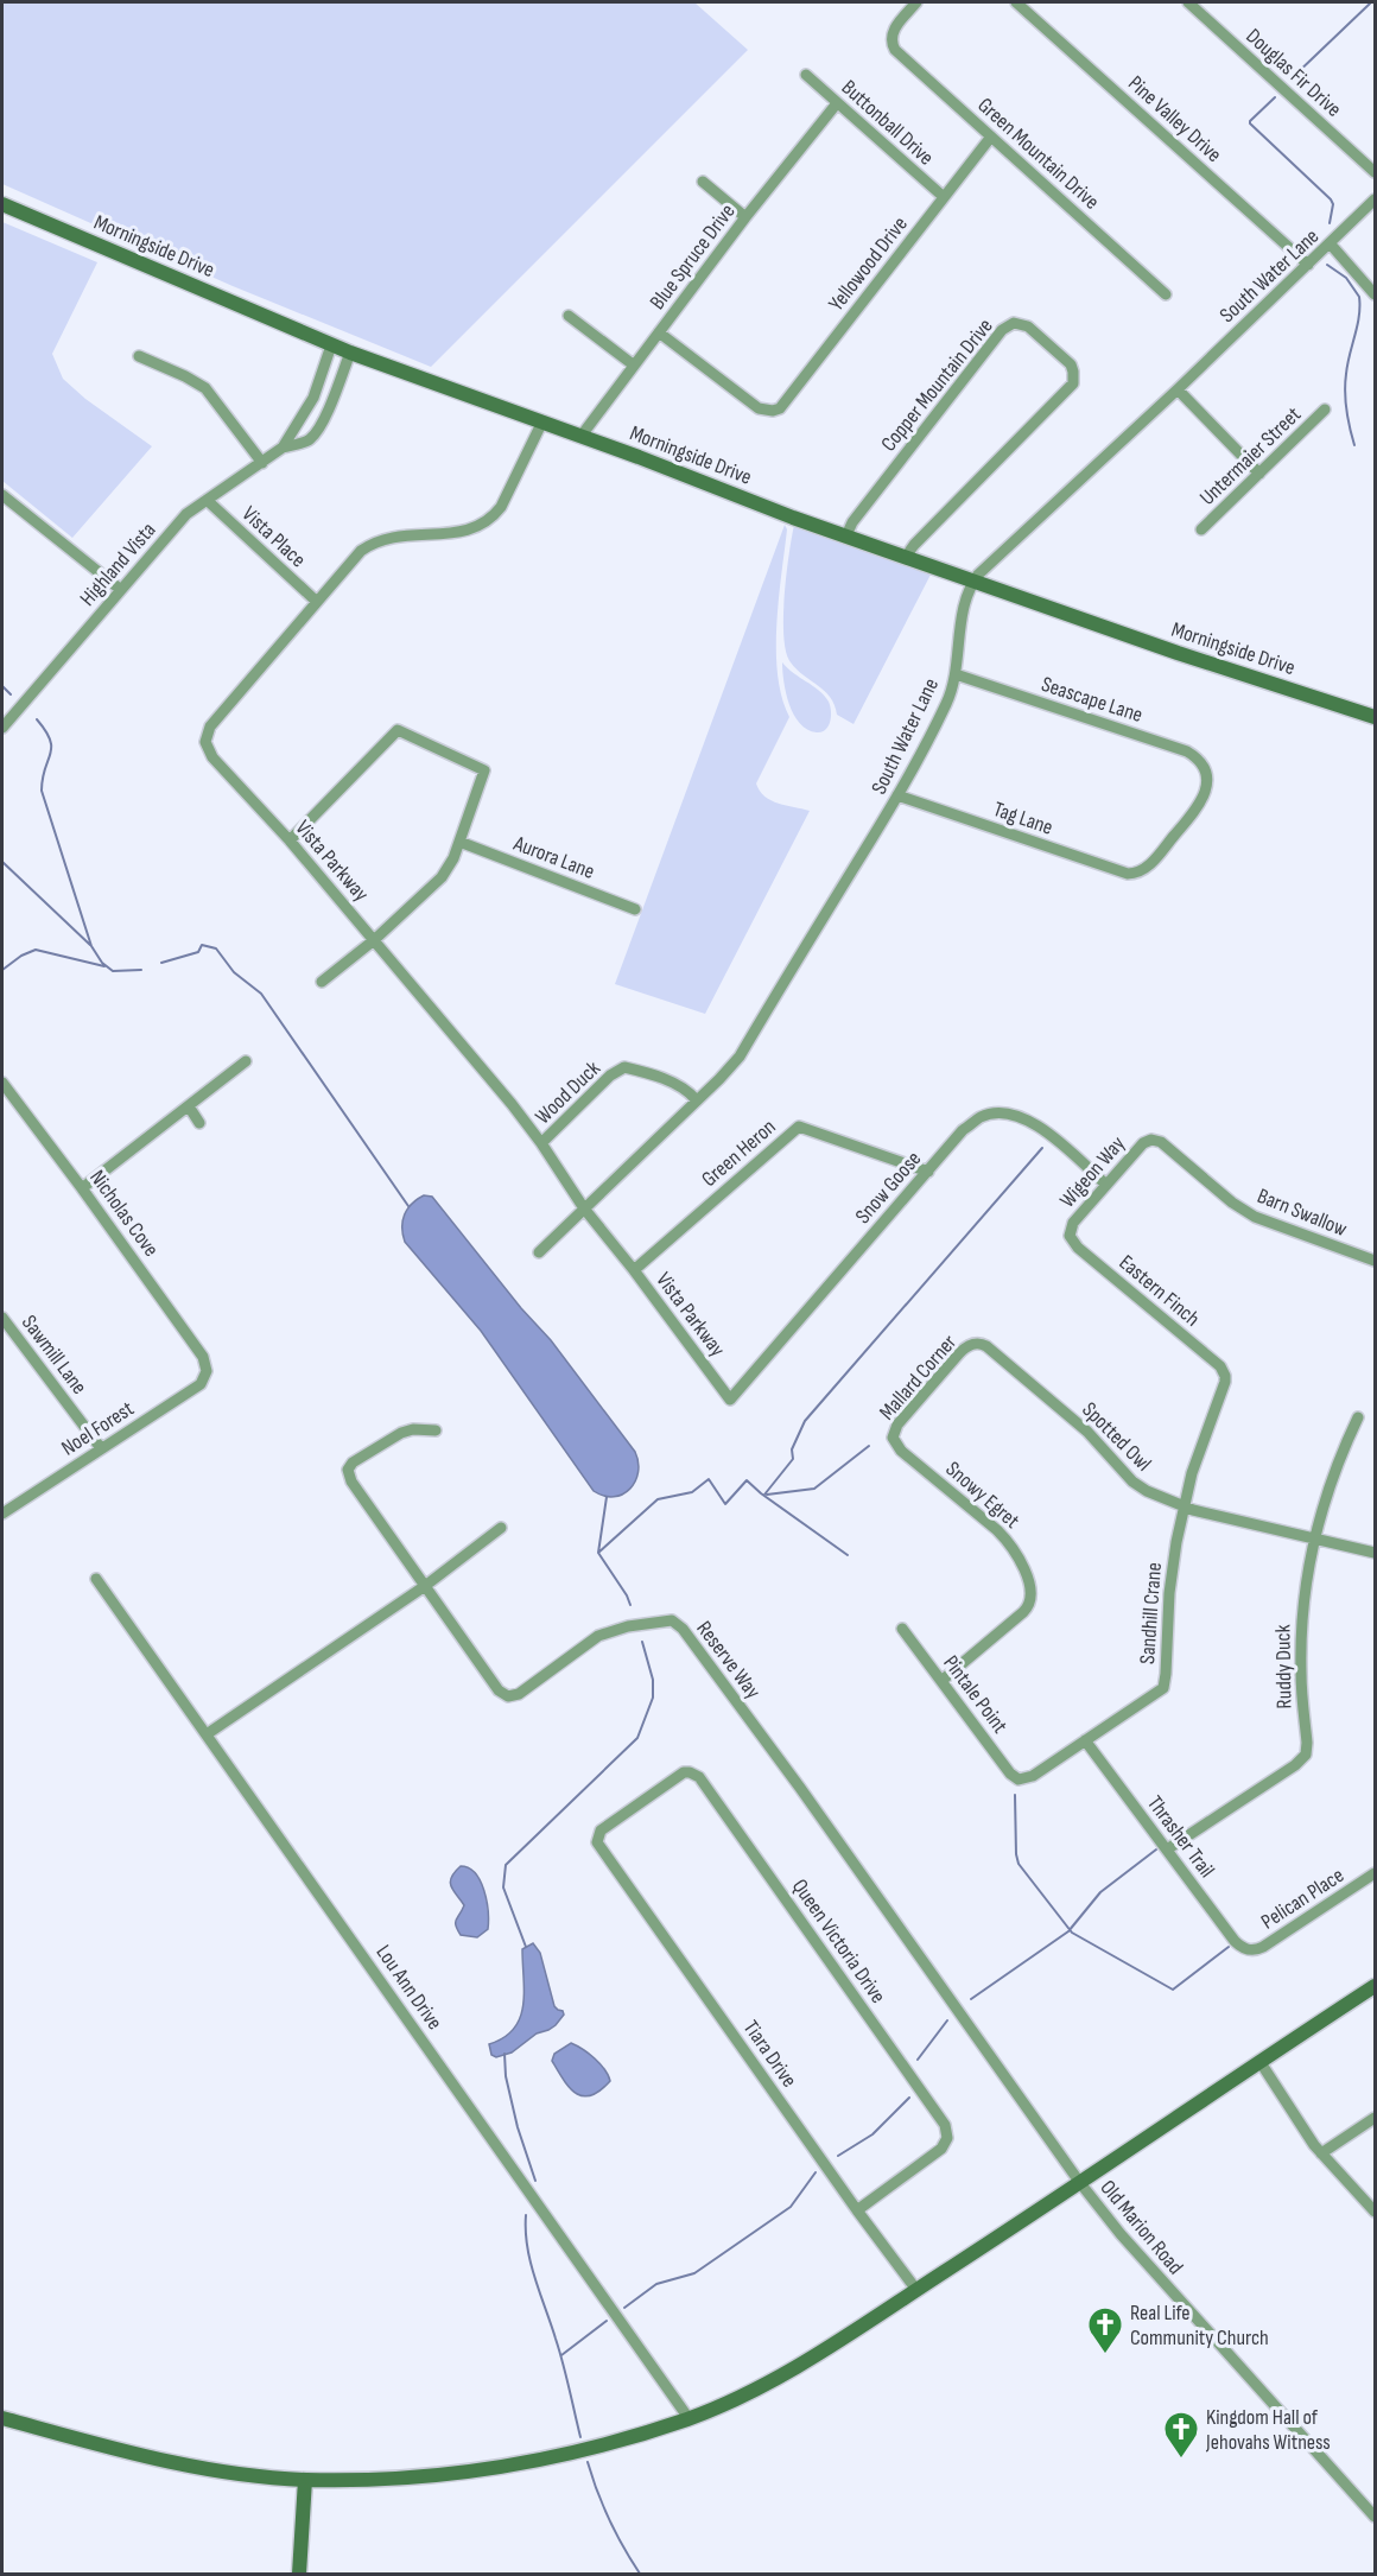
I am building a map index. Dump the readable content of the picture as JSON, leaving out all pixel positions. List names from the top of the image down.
{
  "streets": {
    "main road": ["Morningside Drive"],
    "street": [
      "Douglas Fir Drive",
      "Pine Valley Drive",
      "Buttonball Drive",
      "Green Mountain Drive",
      "Blue Spruce Drive",
      "Yellowood Drive",
      "South Water Lane",
      "Copper Mountain Drive",
      "Untermaier Street",
      "Vista Place",
      "Highland Vista",
      "Seascape Lane",
      "Tag Lane",
      "Aurora Lane",
      "Vista Parkway",
      "Wood Duck",
      "Green Heron",
      "Wigeon Way",
      "Snow Goose",
      "Barn Swallow",
      "Nicholas Cove",
      "Eastern Finch",
      "Sawmill Lane",
      "Mallard Corner",
      "Noel Forest",
      "Spotted Owl",
      "Snowy Egret",
      "Sandhill Crane",
      "Reserve Way",
      "Ruddy Duck",
      "Pintale Point",
      "Thrasher Trail",
      "Pelican Place",
      "Queen Victoria Drive",
      "Lou Ann Drive",
      "Tiara Drive",
      "Old Marion Road"
    ]
  },
  "crossings": [
    ["Pine Valley Drive", "South Water Lane"],
    ["Buttonball Drive", "Blue Spruce Drive"],
    ["Buttonball Drive", "Yellowood Drive"],
    ["Green Mountain Drive", "Yellowood Drive"],
    ["Morningside Drive", "Blue Spruce Drive"],
    ["Morningside Drive", "South Water Lane"],
    ["Morningside Drive", "Copper Mountain Drive"],
    ["Morningside Drive", "Highland Vista"],
    ["Morningside Drive", "Vista Parkway"],
    ["Blue Spruce Drive", "Yellowood Drive"],
    ["South Water Lane", "Seascape Lane"],
    ["South Water Lane", "Tag Lane"],
    ["South Water Lane", "Vista Parkway"],
    ["South Water Lane", "Wood Duck"],
    ["Vista Place", "Highland Vista"],
    ["Vista Place", "Vista Parkway"],
    ["Seascape Lane", "Tag Lane"],
    ["Vista Parkway", "Wood Duck"],
    ["Vista Parkway", "Green Heron"],
    ["Vista Parkway", "Snow Goose"],
    ["Green Heron", "Snow Goose"],
    ["Wigeon Way", "Snow Goose"],
    ["Wigeon Way", "Barn Swallow"],
    ["Wigeon Way", "Eastern Finch"],
    ["Nicholas Cove", "Noel Forest"],
    ["Eastern Finch", "Sandhill Crane"],
    ["Sawmill Lane", "Noel Forest"],
    ["Mallard Corner", "Spotted Owl"],
    ["Mallard Corner", "Snowy Egret"],
    ["Spotted Owl", "Sandhill Crane"],
    ["Spotted Owl", "Ruddy Duck"],
    ["Snowy Egret", "Pintale Point"],
    ["Sandhill Crane", "Pintale Point"],
    ["Sandhill Crane", "Thrasher Trail"],
    ["Reserve Way", "Old Marion Road"],
    ["Ruddy Duck", "Thrasher Trail"],
    ["Thrasher Trail", "Pelican Place"],
    ["Queen Victoria Drive", "Tiara Drive"]
  ],
  "places": {
    "church": ["Real Life Community Church", "Kingdom Hall of Jehovahs Witness"]
  }
}
